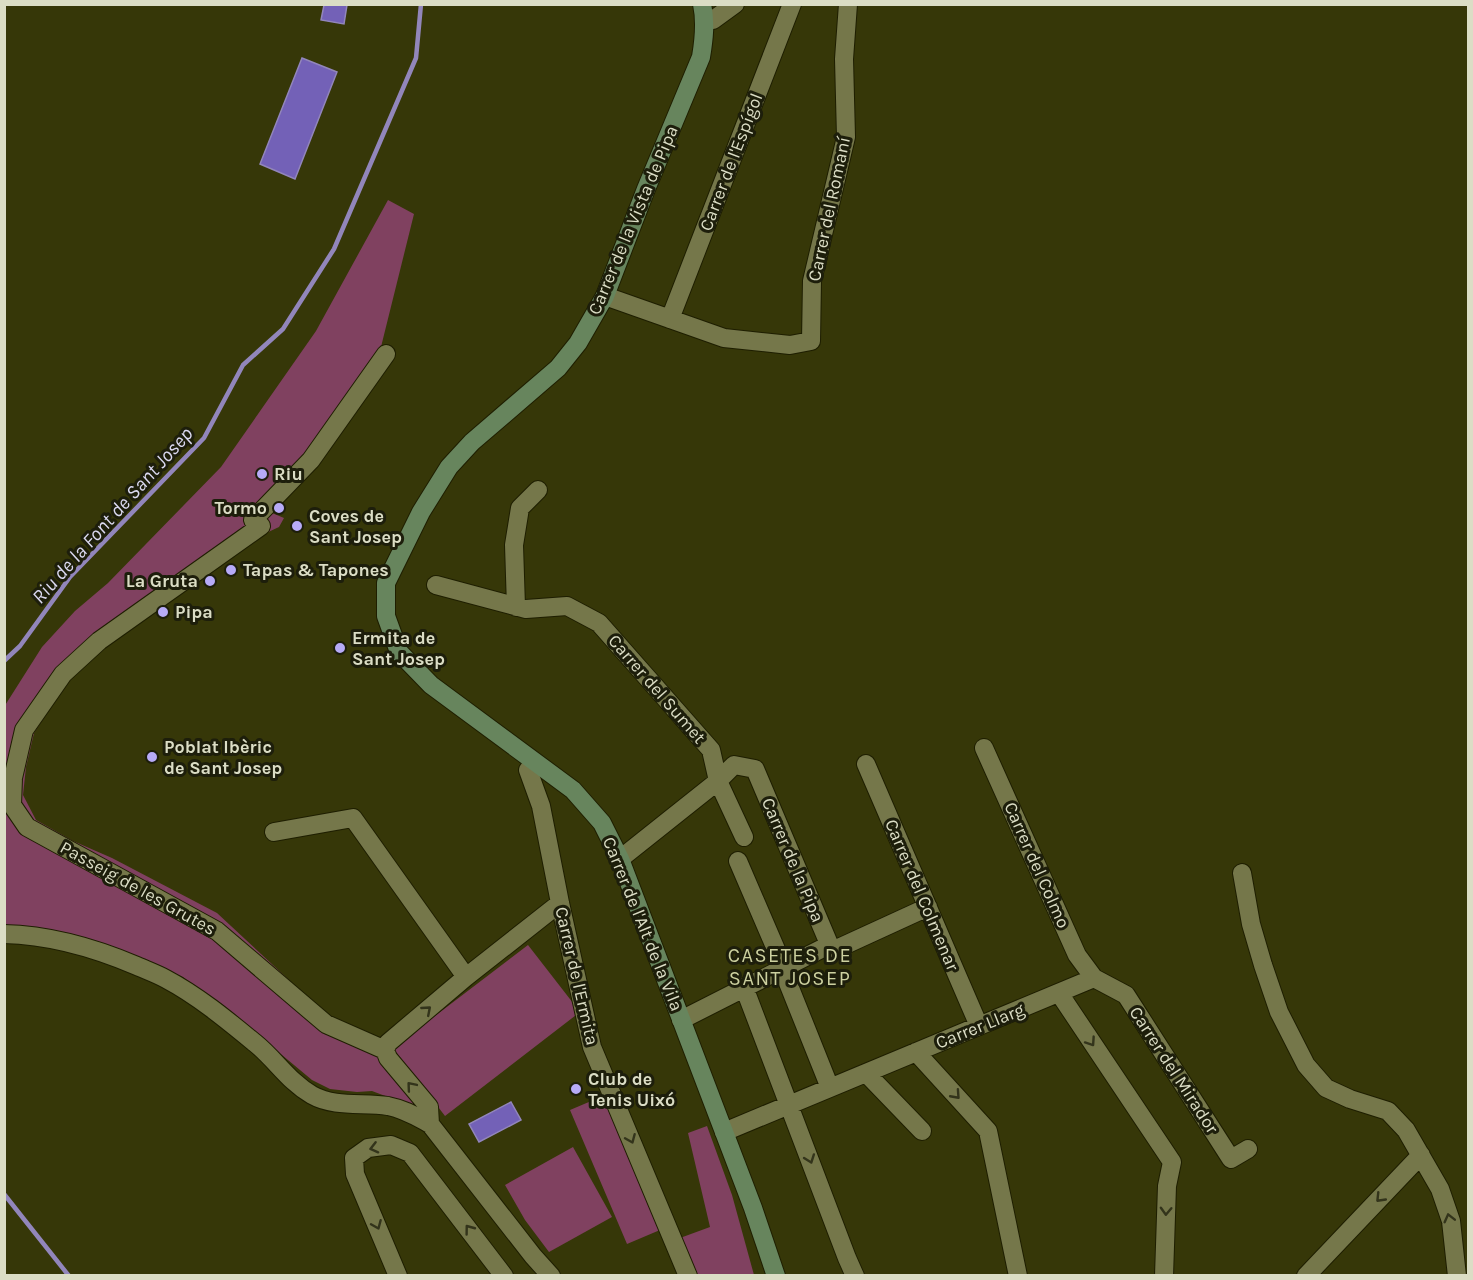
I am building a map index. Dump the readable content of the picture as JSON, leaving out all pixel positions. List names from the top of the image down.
{
  "streets": {
    "main road": ["Carrer de la Vista de Pipa", "Carrer de l'Alt de la Vila"],
    "street": [
      "Carrer de l'Espígol",
      "Carrer del Romaní",
      "Carrer del Sumet",
      "Carrer de la Pipa",
      "Carrer del Colmo",
      "Passeig de les Grutes",
      "Carrer del Colmenar",
      "Carrer de l'Ermita",
      "Carrer Llarg",
      "Carrer del Mirador"
    ]
  },
  "crossings": [
    ["Carrer de l'Espígol", "Carrer del Romaní"],
    ["Carrer de la Vista de Pipa", "Carrer de l'Alt de la Vila"],
    ["Carrer del Sumet", "Carrer de la Pipa"],
    ["Carrer del Colmo", "Carrer Llarg"],
    ["Carrer del Colmo", "Carrer del Mirador"],
    ["Carrer del Colmenar", "Carrer Llarg"],
    ["Carrer de l'Alt de la Vila", "Carrer Llarg"],
    ["Carrer Llarg", "Carrer del Mirador"]
  ],
  "districts": ["CASETES DE SANT JOSEP"],
  "water": ["Riu de la Font de Sant Josep"],
  "places": [
    "Riu",
    "Tormo",
    "Coves de Sant Josep",
    "Tapas & Tapones",
    "La Gruta",
    "Pipa",
    "Ermita de Sant Josep",
    "Poblat Ibèric de Sant Josep",
    "Club de Tenis Uixó"
  ]
}
